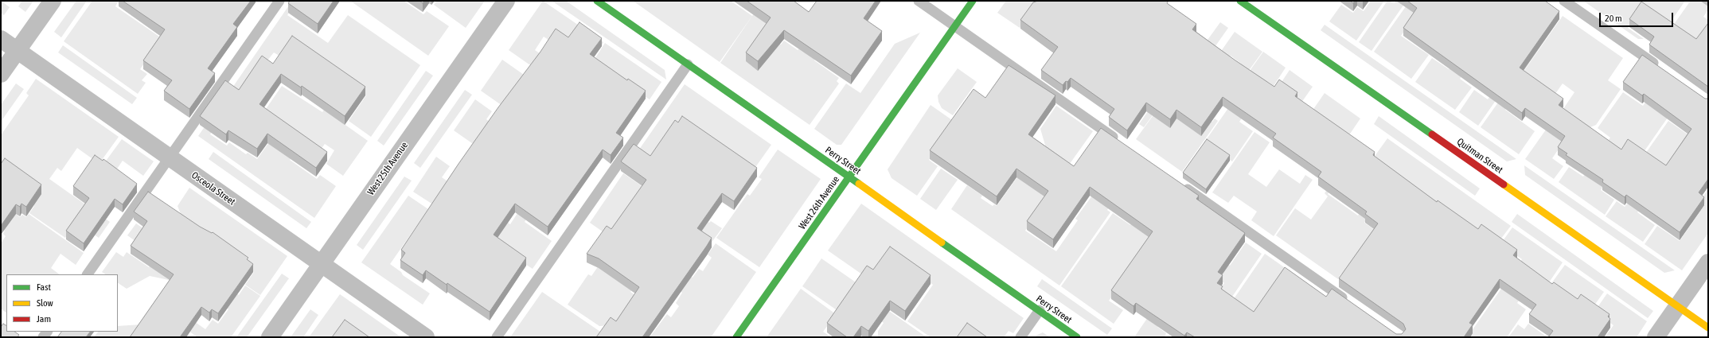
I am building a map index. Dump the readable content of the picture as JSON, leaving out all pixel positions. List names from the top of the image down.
{
  "streets": {
    "street": [
      "Quitman Street",
      "Perry Street",
      "West 25th Avenue",
      "Osceola Street",
      "West 26th Avenue"
    ]
  },
  "crossings": [
    ["Perry Street", "West 26th Avenue"],
    ["West 25th Avenue", "Osceola Street"]
  ],
  "legend": ["Fast", "Slow", "Jam"],
  "scale_bar": "20 m"
}
